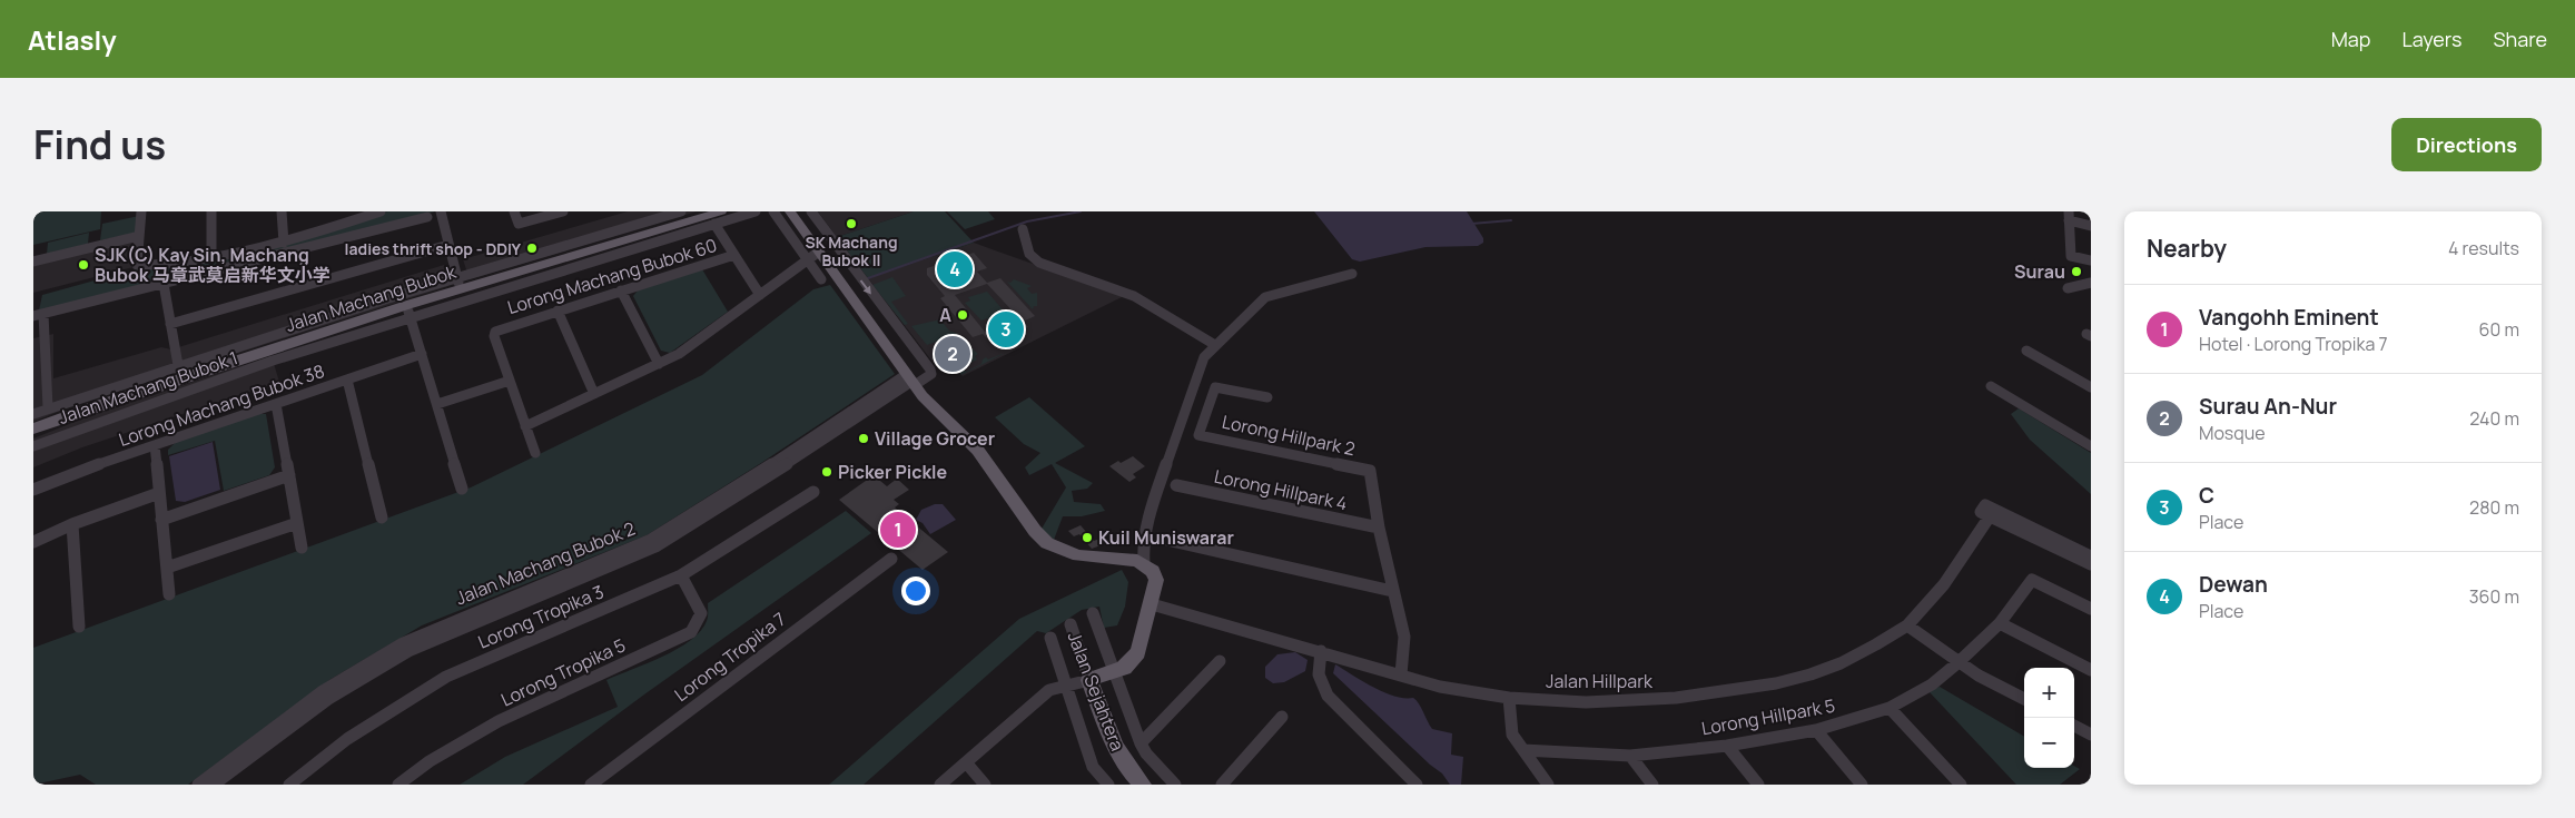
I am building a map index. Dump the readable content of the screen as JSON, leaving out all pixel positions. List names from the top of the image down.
{
  "streets": {
    "main road": ["Jalan Machang Bubok", "Jalan Sejahtera"],
    "street": [
      "Lorong Machang Bubok 60",
      "Jalan Machang Bubok 1",
      "Lorong Machang Bubok 38",
      "Lorong Hillpark 2",
      "Lorong Hillpark 4",
      "Jalan Machang Bubok 2",
      "Lorong Tropika 3",
      "Lorong Tropika 7",
      "Lorong Tropika 5",
      "Jalan Hillpark",
      "Lorong Hillpark 5"
    ]
  },
  "crossings": [
    ["Jalan Machang Bubok", "Jalan Machang Bubok 1"],
    ["Lorong Hillpark 2", "Lorong Hillpark 4"],
    ["Lorong Hillpark 2", "Jalan Hillpark"],
    ["Lorong Tropika 3", "Lorong Tropika 5"]
  ],
  "places": [
    "SK Machang Bubok II",
    "ladies thrift shop - DDIY",
    "SJK(C) Kay Sin, Machang Bubok 马章武莫启新华文小学",
    "Surau",
    "A",
    "Village Grocer",
    "Picker Pickle",
    "Kuil Muniswarar"
  ],
  "page": {
    "header": "Atlasly",
    "nav": ["Map", "Layers", "Share"],
    "title": "Find us",
    "buttons": "Directions",
    "heading": ["Nearby", "4 results"],
    "pins": [
      "4",
      "3",
      "2",
      "1"
    ],
    "list": [
      {
        "mark": "1",
        "name": "Vangohh Eminent",
        "note": "Hotel · Lorong Tropika 7",
        "value": "60 m"
      },
      {
        "mark": "2",
        "name": "Surau An-Nur",
        "note": "Mosque",
        "value": "240 m"
      },
      {
        "mark": "3",
        "name": "C",
        "note": "Place",
        "value": "280 m"
      },
      {
        "mark": "4",
        "name": "Dewan",
        "note": "Place",
        "value": "360 m"
      }
    ],
    "map_buttons": ["+", "−"]
  }
}
